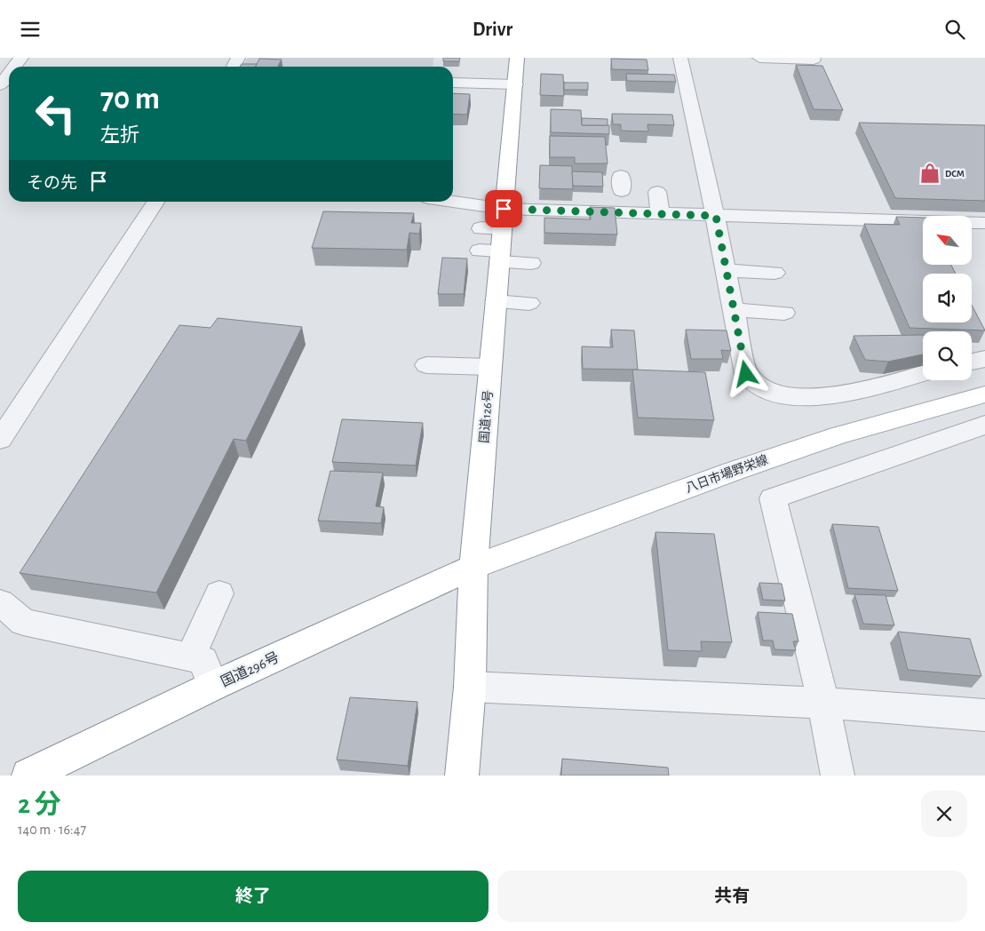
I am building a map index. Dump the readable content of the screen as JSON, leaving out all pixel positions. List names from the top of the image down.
{
  "streets": {
    "main road": ["国道126号", "八日市場野栄線", "国道296号"]
  },
  "crossings": [
    ["国道126号", "八日市場野栄線"],
    ["国道126号", "国道296号"],
    ["八日市場野栄線", "国道296号"]
  ],
  "places": {
    "shop": ["DCM"]
  },
  "north": "top left",
  "page": {
    "header": "Drivr",
    "turn": ["70 m", "左折"],
    "then": "その先",
    "heading": ["2 分", "140 m · 16:47"],
    "buttons": ["終了", "共有"]
  }
}
